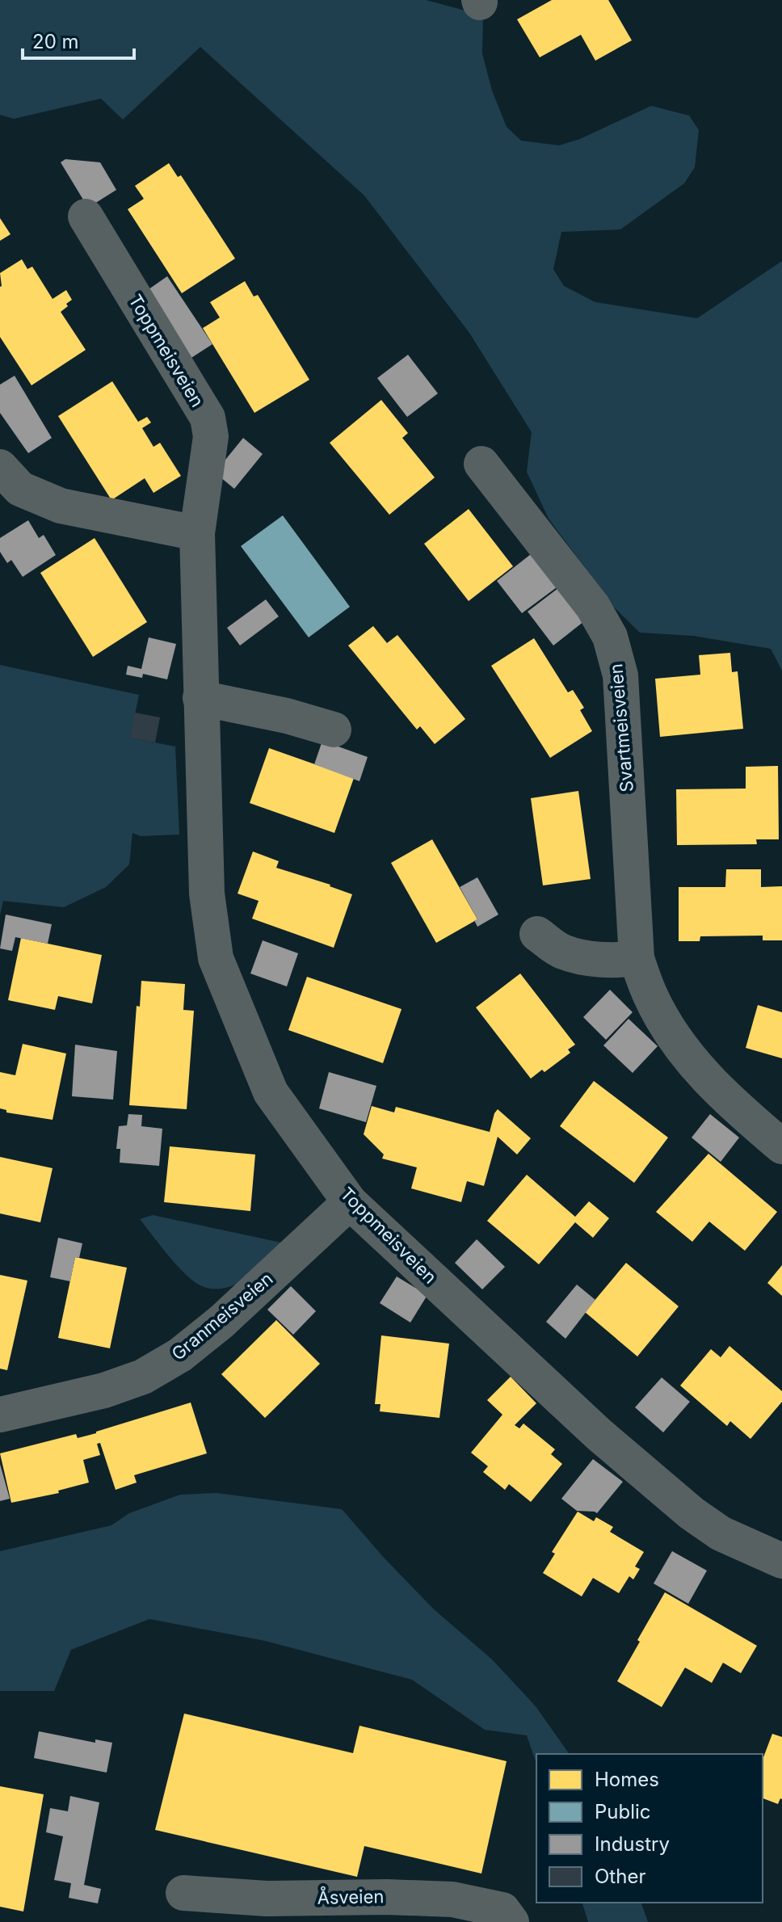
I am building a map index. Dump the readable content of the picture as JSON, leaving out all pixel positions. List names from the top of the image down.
{
  "streets": {
    "street": [
      "Toppmeisveien",
      "Svartmeisveien",
      "Granmeisveien",
      "Åsveien"
    ]
  },
  "crossings": [
    ["Toppmeisveien", "Granmeisveien"]
  ],
  "legend": [
    "Homes",
    "Public",
    "Industry",
    "Other"
  ],
  "scale_bar": "20 m"
}
